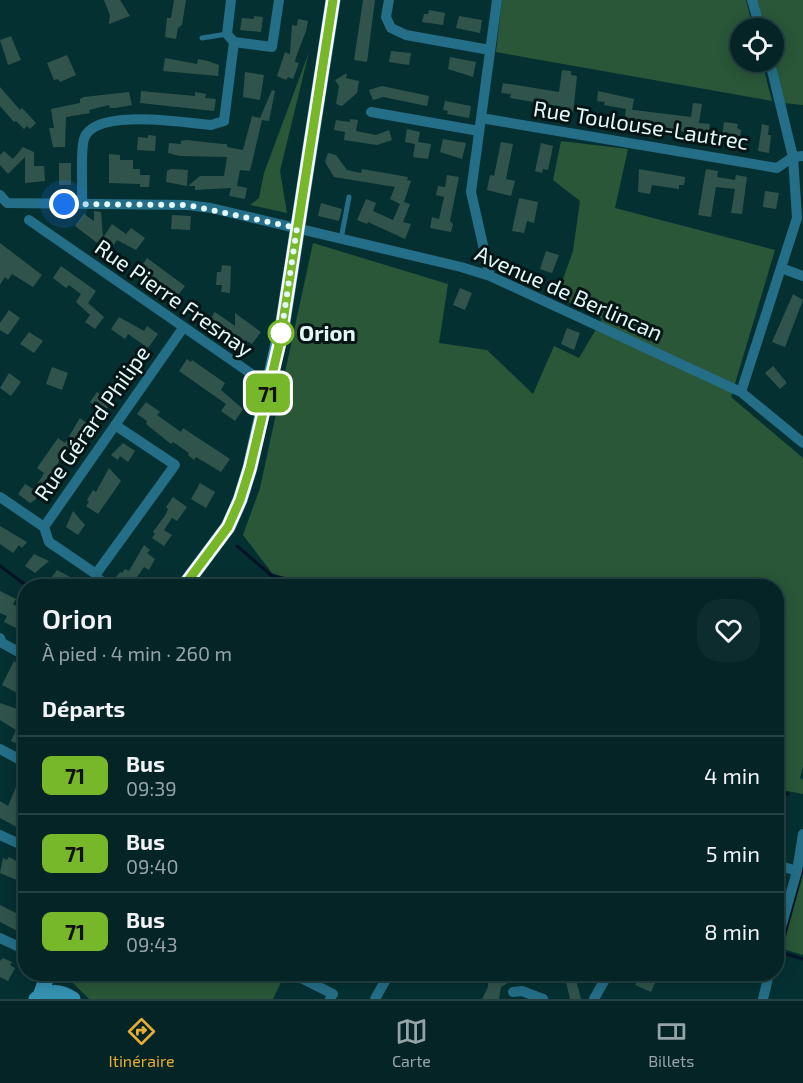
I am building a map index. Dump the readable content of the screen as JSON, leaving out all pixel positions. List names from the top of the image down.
{
  "streets": {
    "street": [
      "Rue Toulouse-Lautrec",
      "Avenue de Berlincan",
      "Rue Pierre Fresnay",
      "Rue Gérard Philipe"
    ]
  },
  "crossings": [
    ["Rue Pierre Fresnay", "Rue Gérard Philipe"]
  ],
  "places": ["Orion"],
  "lines": ["bus line 71"],
  "page": {
    "on_map": "71",
    "heading": [
      ["Orion", "À pied · 4 min · 260 m"],
      "Départs"
    ],
    "list": [
      {
        "mark": "71",
        "name": "Bus",
        "note": "09:39",
        "value": "4 min"
      },
      {
        "mark": "71",
        "name": "Bus",
        "note": "09:40",
        "value": "5 min"
      },
      {
        "mark": "71",
        "name": "Bus",
        "note": "09:43",
        "value": "8 min"
      }
    ],
    "tabs": ["Itinéraire", "Carte", "Billets"]
  }
}
